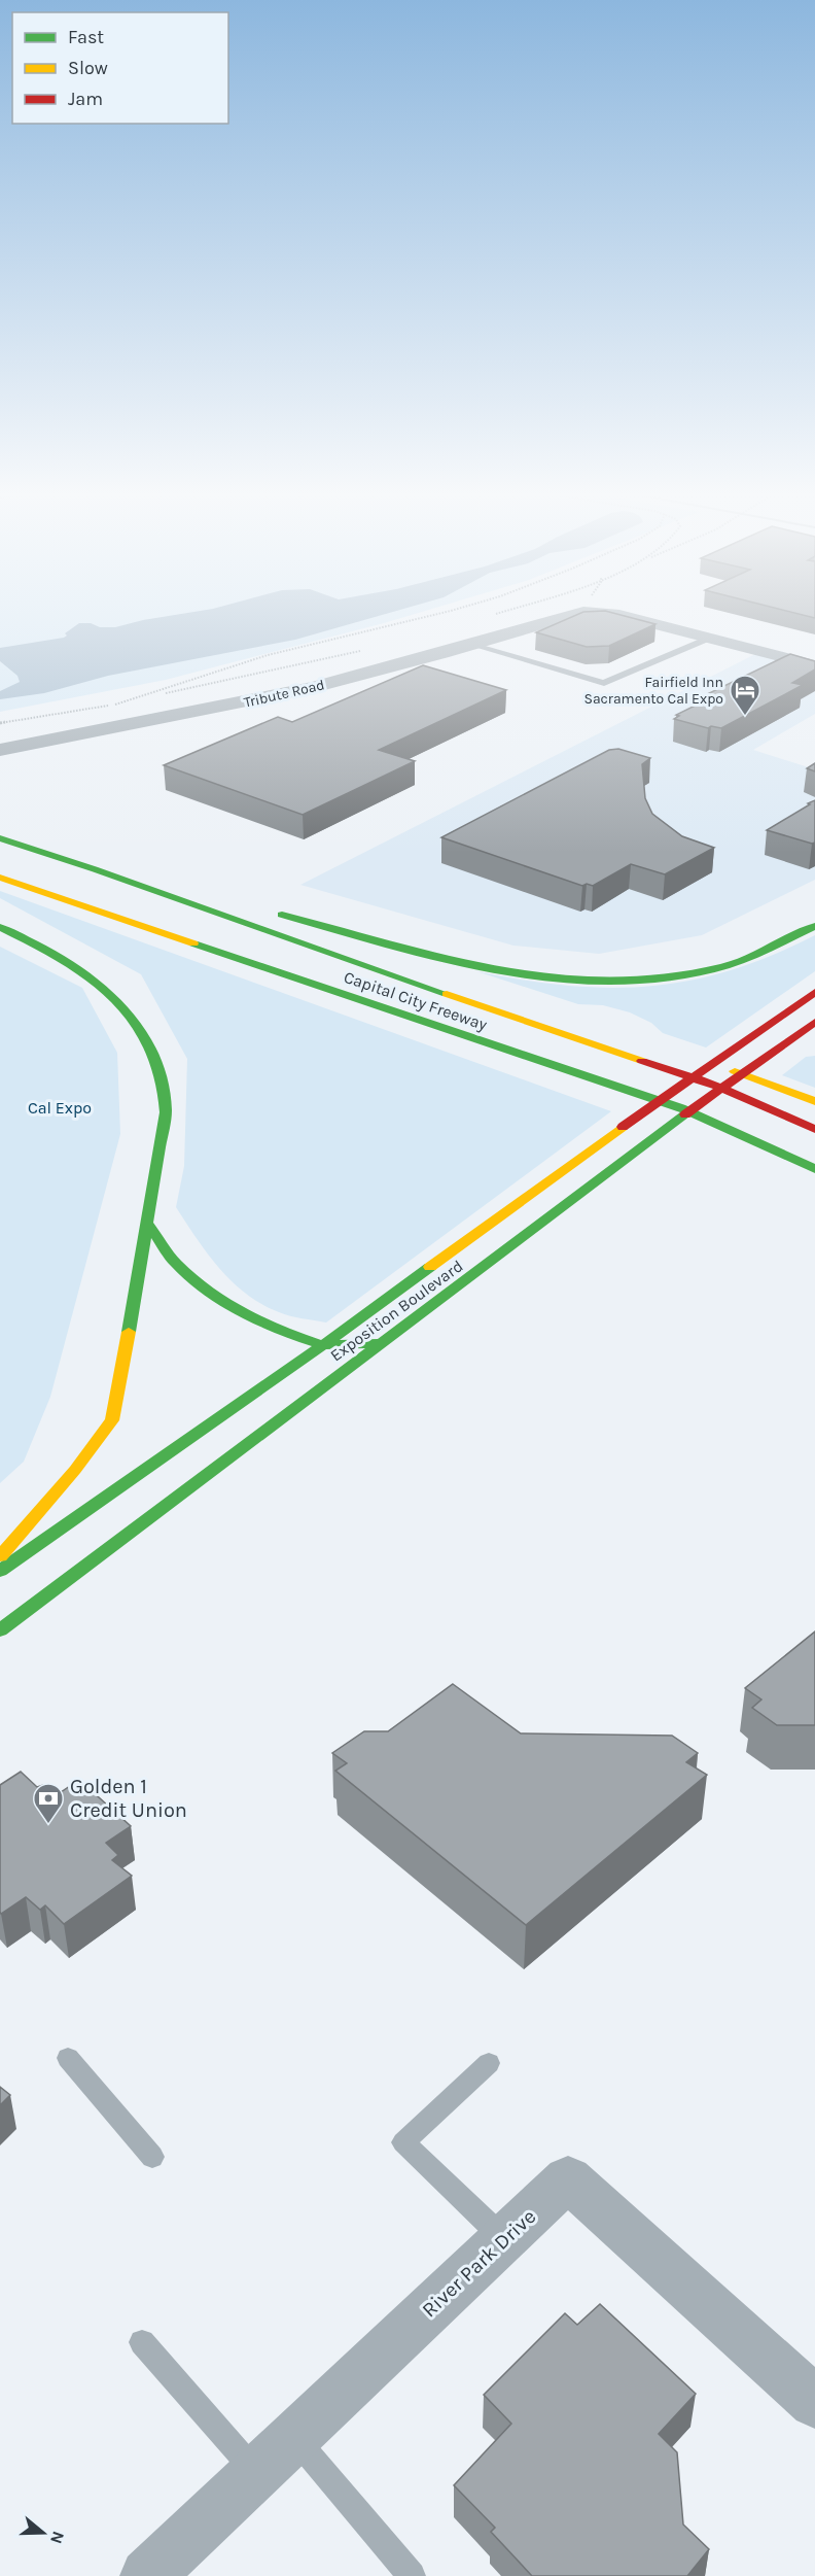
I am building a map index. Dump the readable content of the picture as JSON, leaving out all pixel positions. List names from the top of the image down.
{
  "streets": {
    "main road": ["Capital City Freeway", "Exposition Boulevard"],
    "street": ["Tribute Road", "River Park Drive"]
  },
  "parks": ["Cal Expo"],
  "places": {
    "hotel": ["Fairfield Inn Sacramento Cal Expo"],
    "bank": ["Golden 1 Credit Union"]
  },
  "legend": ["Fast", "Slow", "Jam"],
  "north": "right"
}
